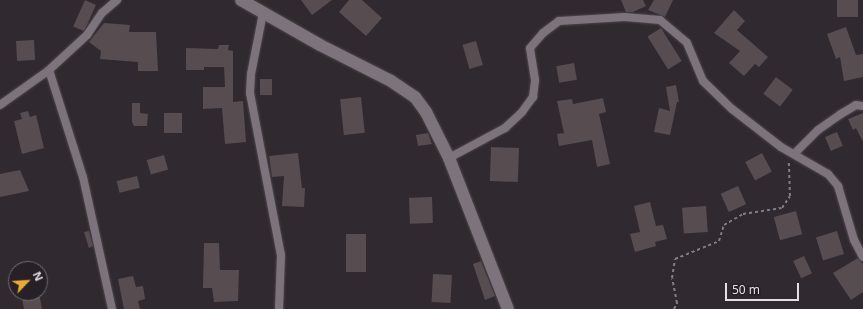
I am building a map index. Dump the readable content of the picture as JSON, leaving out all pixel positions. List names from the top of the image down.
{
  "scale_bar": "50 m",
  "north": "top right"
}
